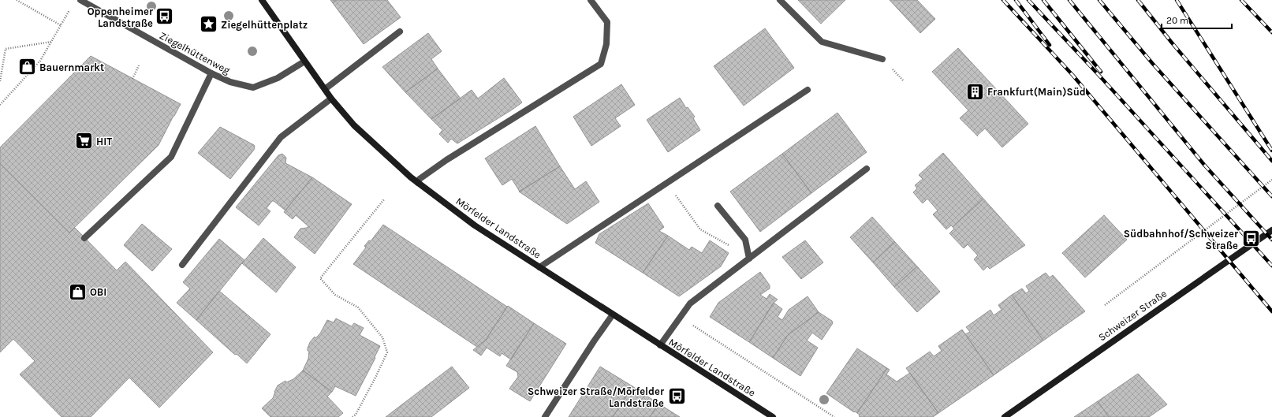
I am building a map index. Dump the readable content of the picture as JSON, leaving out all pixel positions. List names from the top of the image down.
{
  "streets": {
    "main road": ["Mörfelder Landstraße", "Schweizer Straße"],
    "street": ["Ziegelhüttenweg"]
  },
  "crossings": [
    ["Ziegelhüttenweg", "Mörfelder Landstraße"]
  ],
  "places": {
    "bus stop": ["Oppenheimer Landstraße", "Südbahnhof/Schweizer Straße", "Schweizer Straße/Mörfelder Landstraße"],
    "place": ["Ziegelhüttenplatz"],
    "shop": ["Bauernmarkt", "OBI"],
    "building": ["Frankfurt(Main)Süd"],
    "supermarket": ["HIT"]
  },
  "scale_bar": "20 m"
}
